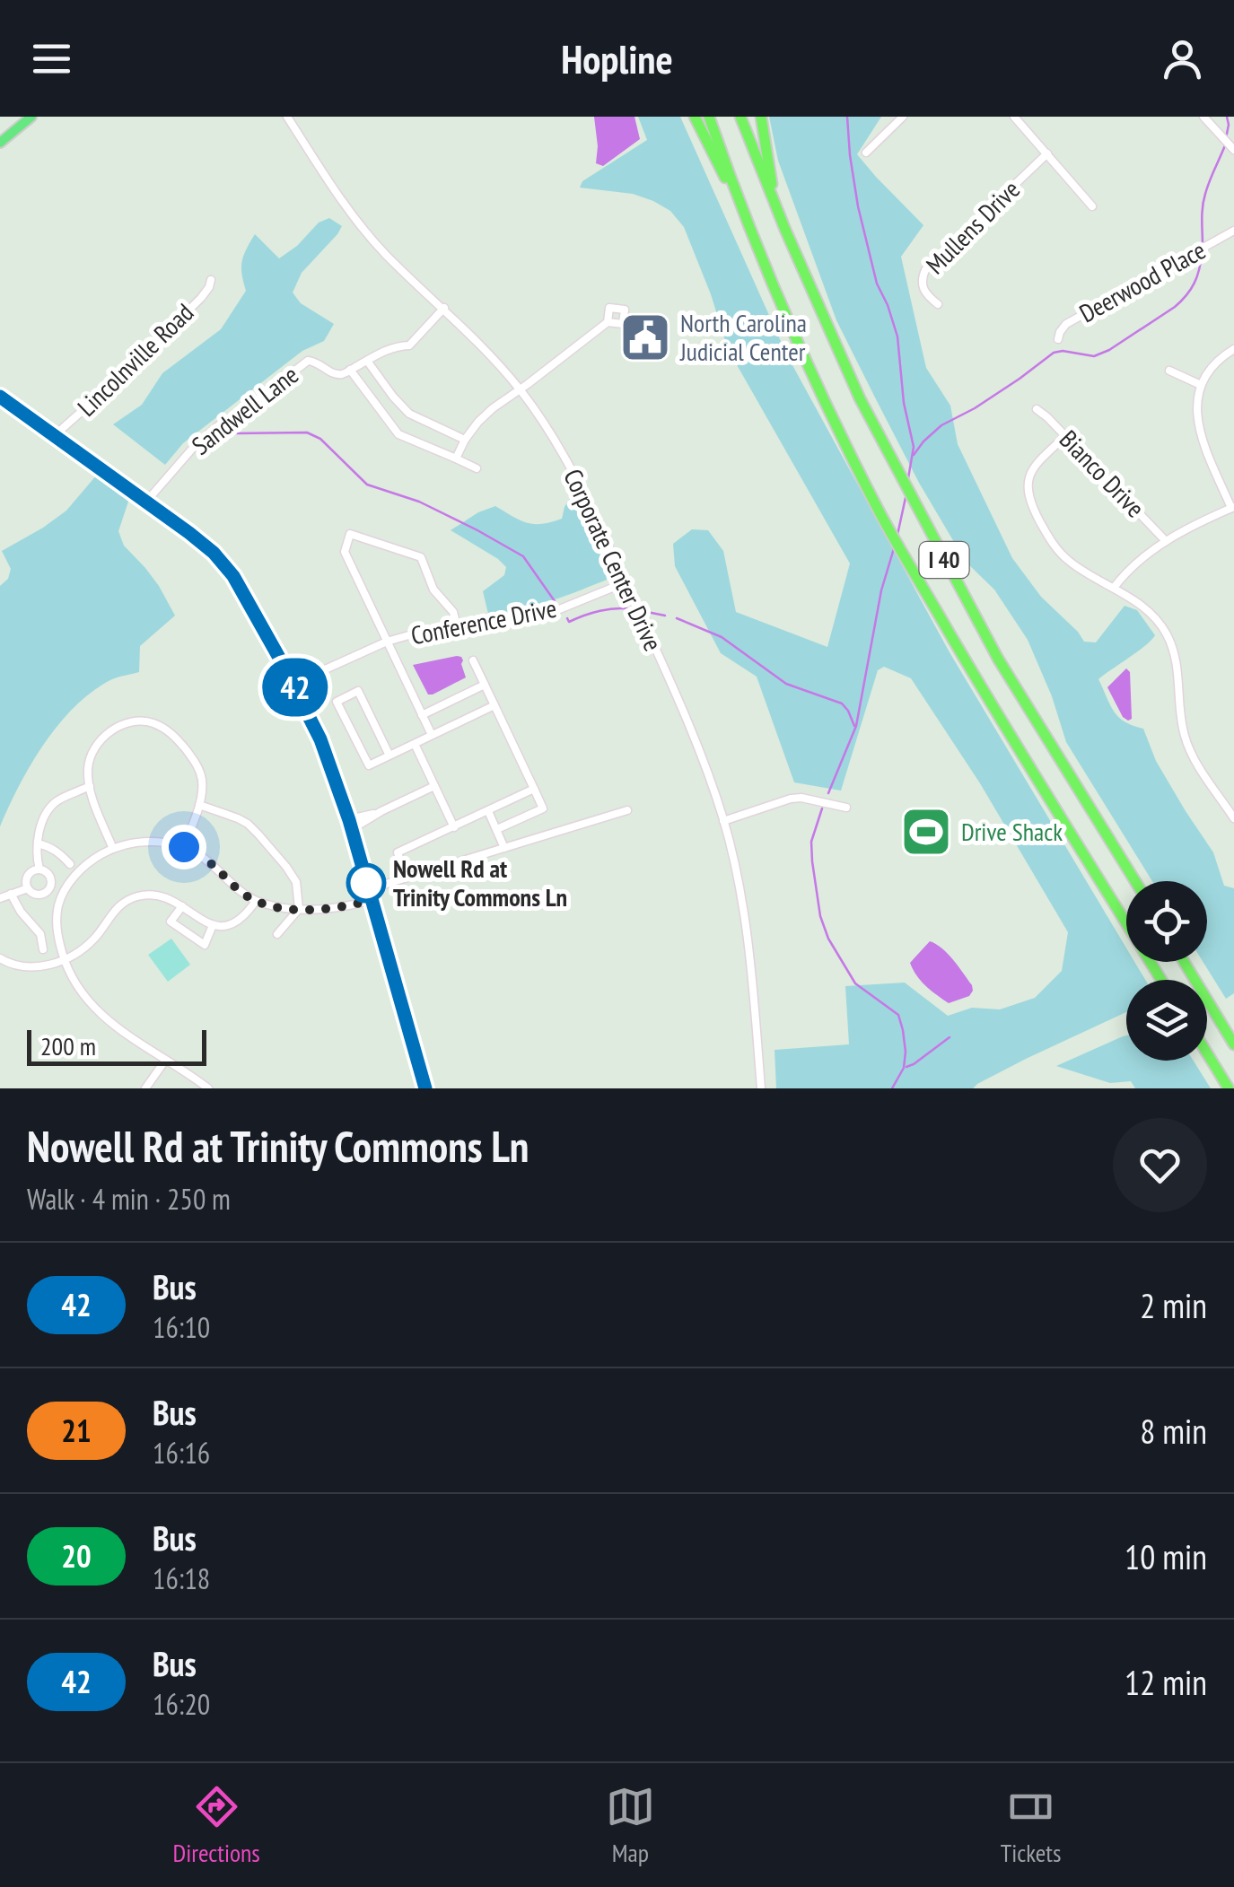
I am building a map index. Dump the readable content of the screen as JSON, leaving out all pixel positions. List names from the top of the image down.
{
  "streets": {
    "highway": ["I 40"],
    "street": [
      "Mullens Drive",
      "Deerwood Place",
      "Lincolnville Road",
      "Sandwell Lane",
      "Bianco Drive",
      "Corporate Center Drive",
      "Conference Drive"
    ]
  },
  "crossings": [
    ["Corporate Center Drive", "Conference Drive"]
  ],
  "places": {
    "public building": ["North Carolina Judicial Center"],
    "sports": ["Drive Shack"],
    "other": ["Nowell Rd at Trinity Commons Ln"]
  },
  "lines": ["bus line 42"],
  "scale_bar": "200 m",
  "page": {
    "header": "Hopline",
    "on_map": "42",
    "scale": "200 m",
    "heading": ["Nowell Rd at Trinity Commons Ln", "Walk · 4 min · 250 m"],
    "list": [
      {
        "mark": "42",
        "name": "Bus",
        "note": "16:10",
        "value": "2 min"
      },
      {
        "mark": "21",
        "name": "Bus",
        "note": "16:16",
        "value": "8 min"
      },
      {
        "mark": "20",
        "name": "Bus",
        "note": "16:18",
        "value": "10 min"
      },
      {
        "mark": "42",
        "name": "Bus",
        "note": "16:20",
        "value": "12 min"
      }
    ],
    "tabs": ["Directions", "Map", "Tickets"]
  }
}
